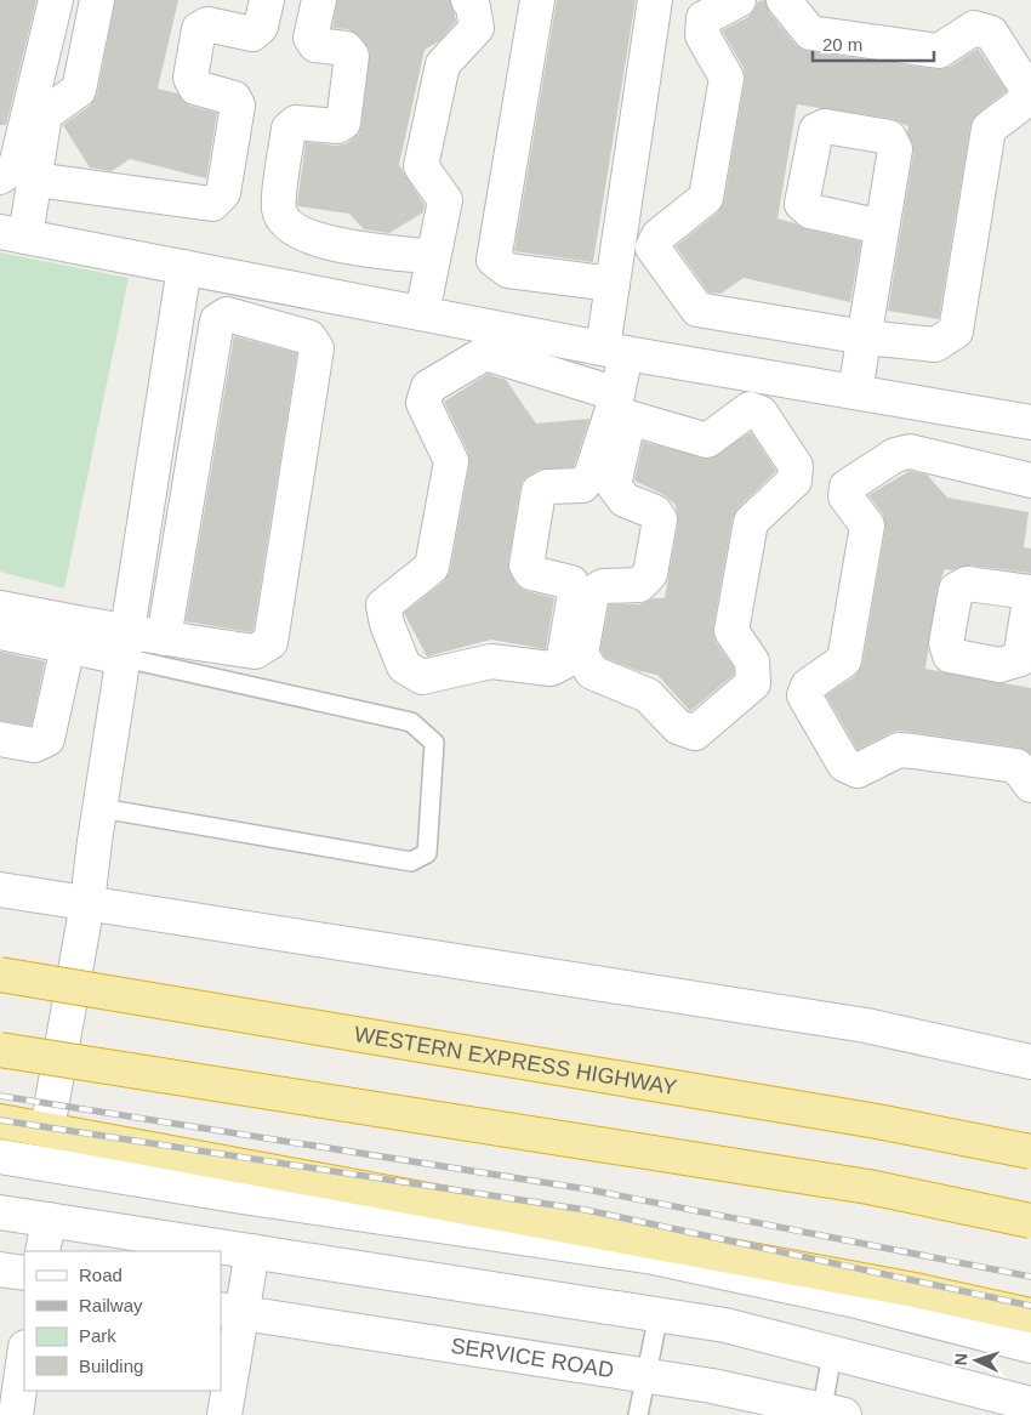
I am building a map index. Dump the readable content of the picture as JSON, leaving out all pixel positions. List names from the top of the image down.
{
  "streets": {
    "highway": ["WESTERN EXPRESS HIGHWAY"],
    "street": ["SERVICE ROAD"]
  },
  "legend": [
    "Road",
    "Railway",
    "Park",
    "Building"
  ],
  "scale_bar": "20 m",
  "north": "left"
}
